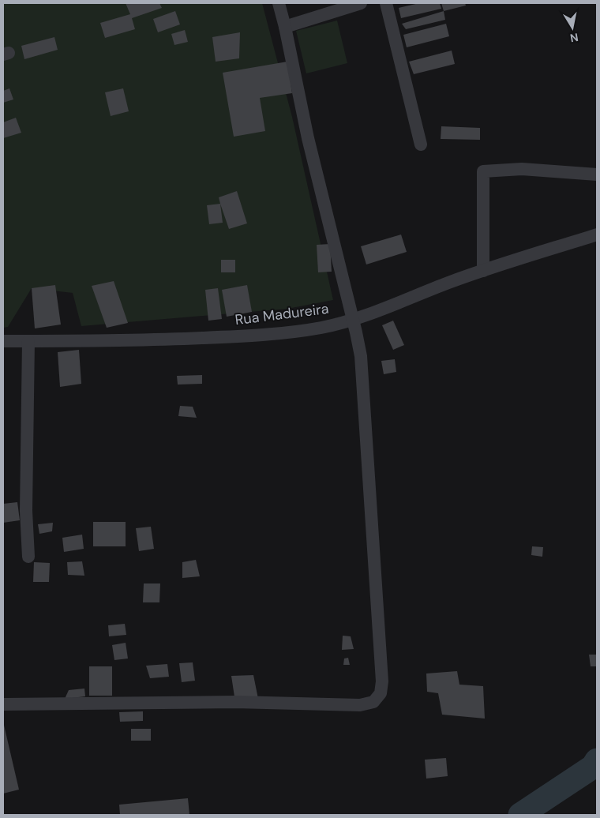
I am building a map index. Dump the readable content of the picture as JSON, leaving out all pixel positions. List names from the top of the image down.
{
  "streets": {
    "street": ["Rua Madureira"]
  },
  "north": "bottom"
}
